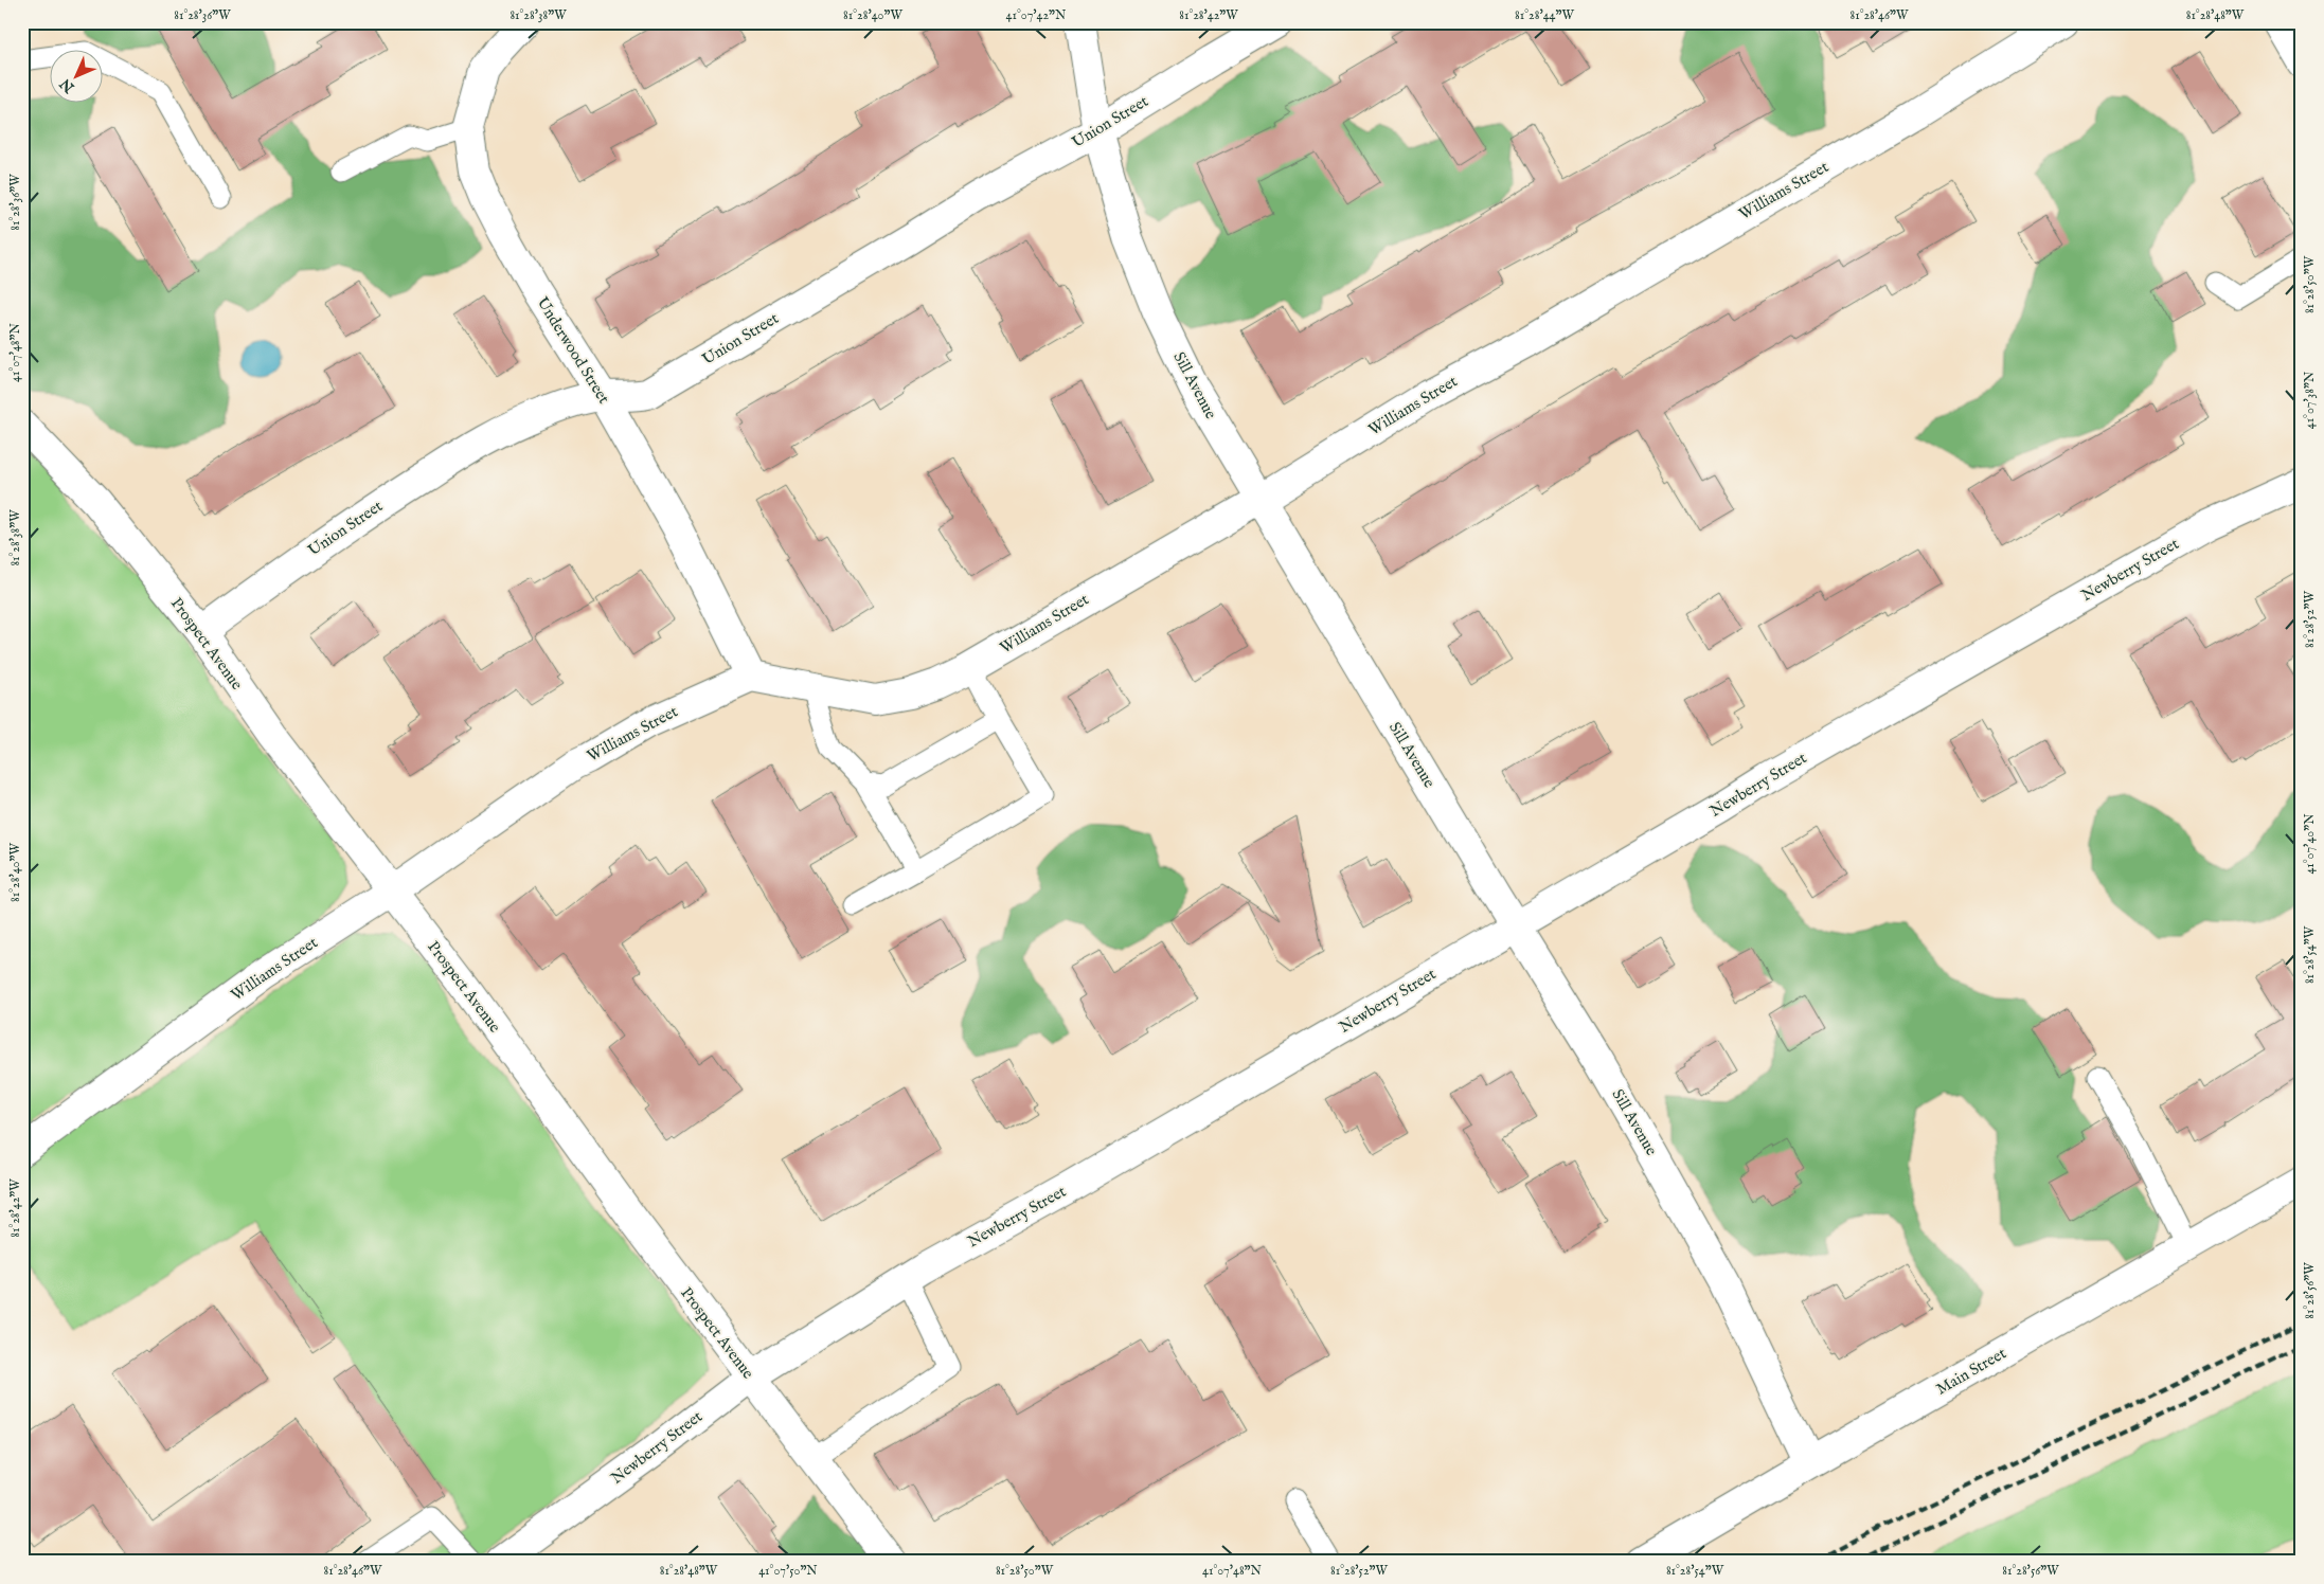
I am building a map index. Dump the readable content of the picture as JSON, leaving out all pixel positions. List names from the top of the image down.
{
  "streets": {
    "street": [
      "Union Street",
      "Williams Street",
      "Underwood Street",
      "Sill Avenue",
      "Newberry Street",
      "Prospect Avenue",
      "Main Street"
    ]
  },
  "crossings": [
    ["Union Street", "Underwood Street"],
    ["Union Street", "Sill Avenue"],
    ["Union Street", "Prospect Avenue"],
    ["Williams Street", "Underwood Street"],
    ["Williams Street", "Sill Avenue"],
    ["Williams Street", "Prospect Avenue"],
    ["Sill Avenue", "Newberry Street"],
    ["Sill Avenue", "Main Street"],
    ["Newberry Street", "Prospect Avenue"]
  ],
  "north": "bottom left",
  "coordinates": [
    "81°28'36\"W",
    "81°28'38\"W",
    "81°28'40\"W",
    "41°07'42\"N",
    "81°28'42\"W",
    "81°28'44\"W",
    "81°28'46\"W",
    "81°28'48\"W",
    "81°28'50\"W",
    "41°07'48\"N",
    "41°07'38\"N",
    "81°28'52\"W",
    "41°07'40\"N",
    "81°28'54\"W",
    "81°28'56\"W",
    "41°07'50\"N"
  ]
}
